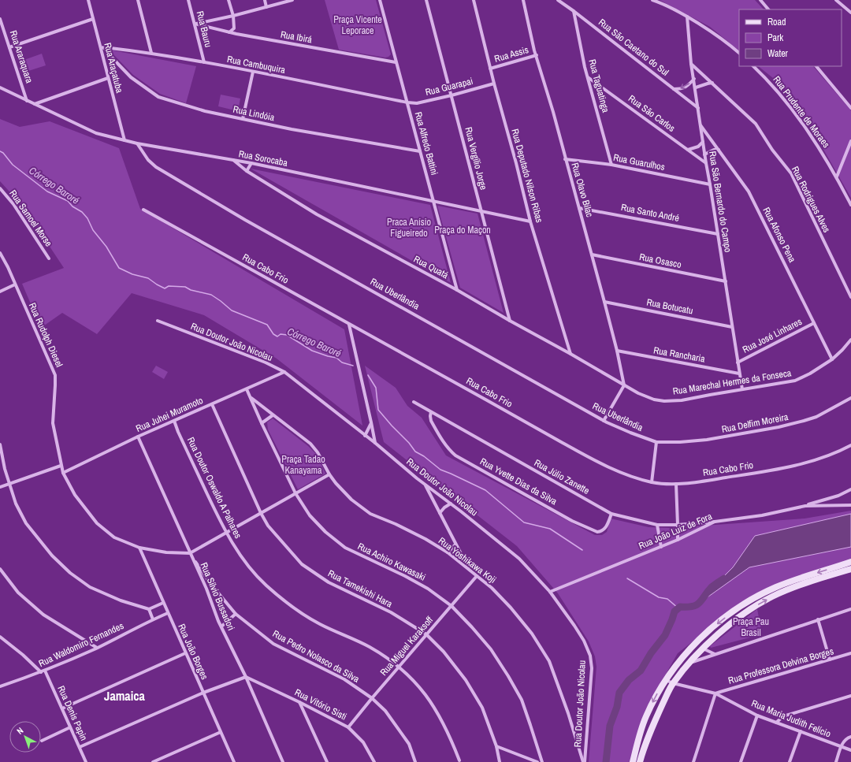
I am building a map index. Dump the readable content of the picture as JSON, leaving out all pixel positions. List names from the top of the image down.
{
  "streets": {
    "street": [
      "Rua Bauru",
      "Rua Ibirá",
      "Rua São Caetano do Sul",
      "Rua Assis",
      "Rua Araraquara",
      "Rua Cambuquira",
      "Rua Araçatuba",
      "Rua Taguatinga",
      "Rua Guarapai",
      "Rua Prudente de Moraes",
      "Rua Lindóia",
      "Rua São Carlos",
      "Rua Alfredo Battini",
      "Rua Sorocaba",
      "Rua Vergílio Jorge",
      "Rua Guarulhos",
      "Rua Deputado Nilson Ribas",
      "Rua Olavo Bilac",
      "Rua Rodrigues Alves",
      "Rua São Bernardo do Campo",
      "Rua Santo André",
      "Rua Samoel Morse",
      "Rua Afonso Pena",
      "Rua Osasco",
      "Rua Quatá",
      "Rua Cabo Frio",
      "Rua Uberlândia",
      "Rua Botucatu",
      "Rua Rudolph Diesel",
      "Rua José Linhares",
      "Rua Doutor João Nicolau",
      "Rua Rancharia",
      "Rua Marechal Hermes da Fonseca",
      "Rua Juhei Muramoto",
      "Rua Delfim Moreira",
      "Rua Júlio Zanette",
      "Rua Yvette Dias da Silva",
      "Rua Doutor Oswaldo A Palhares",
      "Rua João Luiz de Fora",
      "Rua Yoshikawa Koji",
      "Rua Achiro Kawasaki",
      "Rua Tamekishi Hara",
      "Rua Sílvio Bussadori",
      "Rua Waldomiro Fernandes",
      "Rua Miguel Karaksoff",
      "Rua João Borges",
      "Rua Pedro Nolasco da Silva",
      "Rua Professora Delvina Borges",
      "Rua Vitório Sisti",
      "Rua Denis Papin",
      "Rua Maria Judith Felício"
    ]
  },
  "crossings": [
    ["Rua Bauru", "Rua Ibirá"],
    ["Rua Bauru", "Rua Cambuquira"],
    ["Rua Ibirá", "Rua Alfredo Battini"],
    ["Rua São Caetano do Sul", "Rua Taguatinga"],
    ["Rua São Caetano do Sul", "Rua São Bernardo do Campo"],
    ["Rua Assis", "Rua Deputado Nilson Ribas"],
    ["Rua Assis", "Rua Olavo Bilac"],
    ["Rua Araraquara", "Rua Sorocaba"],
    ["Rua Cambuquira", "Rua Araçatuba"],
    ["Rua Cambuquira", "Rua Guarapai"],
    ["Rua Cambuquira", "Rua Lindóia"],
    ["Rua Cambuquira", "Rua Alfredo Battini"],
    ["Rua Araçatuba", "Rua Lindóia"],
    ["Rua Araçatuba", "Rua Sorocaba"],
    ["Rua Taguatinga", "Rua São Carlos"],
    ["Rua Taguatinga", "Rua Guarulhos"],
    ["Rua Guarapai", "Rua Alfredo Battini"],
    ["Rua Guarapai", "Rua Vergílio Jorge"],
    ["Rua Guarapai", "Rua Deputado Nilson Ribas"],
    ["Rua Lindóia", "Rua Alfredo Battini"],
    ["Rua São Carlos", "Rua São Bernardo do Campo"],
    ["Rua Alfredo Battini", "Rua Sorocaba"],
    ["Rua Alfredo Battini", "Rua Quatá"],
    ["Rua Sorocaba", "Rua Vergílio Jorge"],
    ["Rua Sorocaba", "Rua Deputado Nilson Ribas"],
    ["Rua Sorocaba", "Rua Quatá"],
    ["Rua Sorocaba", "Rua Uberlândia"],
    ["Rua Vergílio Jorge", "Rua Quatá"],
    ["Rua Guarulhos", "Rua Olavo Bilac"],
    ["Rua Guarulhos", "Rua São Bernardo do Campo"],
    ["Rua Deputado Nilson Ribas", "Rua Quatá"],
    ["Rua Olavo Bilac", "Rua Santo André"],
    ["Rua Olavo Bilac", "Rua Osasco"],
    ["Rua Olavo Bilac", "Rua Quatá"],
    ["Rua Olavo Bilac", "Rua Botucatu"],
    ["Rua Olavo Bilac", "Rua Rancharia"],
    ["Rua Olavo Bilac", "Rua Marechal Hermes da Fonseca"],
    ["Rua Rodrigues Alves", "Rua São Bernardo do Campo"],
    ["Rua São Bernardo do Campo", "Rua Santo André"],
    ["Rua São Bernardo do Campo", "Rua Afonso Pena"],
    ["Rua São Bernardo do Campo", "Rua Osasco"],
    ["Rua São Bernardo do Campo", "Rua Botucatu"],
    ["Rua São Bernardo do Campo", "Rua José Linhares"],
    ["Rua São Bernardo do Campo", "Rua Rancharia"],
    ["Rua São Bernardo do Campo", "Rua Marechal Hermes da Fonseca"],
    ["Rua Afonso Pena", "Rua José Linhares"],
    ["Rua Afonso Pena", "Rua Marechal Hermes da Fonseca"],
    ["Rua Quatá", "Rua Marechal Hermes da Fonseca"],
    ["Rua Uberlândia", "Rua Delfim Moreira"],
    ["Rua Rudolph Diesel", "Rua Juhei Muramoto"],
    ["Rua Rudolph Diesel", "Rua Sílvio Bussadori"],
    ["Rua Rudolph Diesel", "Rua João Borges"],
    ["Rua Rudolph Diesel", "Rua Pedro Nolasco da Silva"],
    ["Rua Doutor João Nicolau", "Rua Juhei Muramoto"],
    ["Rua Doutor João Nicolau", "Rua João Luiz de Fora"],
    ["Rua Doutor João Nicolau", "Rua Yoshikawa Koji"],
    ["Rua Juhei Muramoto", "Rua Doutor Oswaldo A Palhares"],
    ["Rua Juhei Muramoto", "Rua Achiro Kawasaki"],
    ["Rua Juhei Muramoto", "Rua Tamekishi Hara"],
    ["Rua Juhei Muramoto", "Rua Sílvio Bussadori"],
    ["Rua Júlio Zanette", "Rua Yvette Dias da Silva"],
    ["Rua Júlio Zanette", "Rua João Luiz de Fora"],
    ["Rua Doutor Oswaldo A Palhares", "Rua Miguel Karaksoff"],
    ["Rua Yoshikawa Koji", "Rua Achiro Kawasaki"],
    ["Rua Yoshikawa Koji", "Rua Miguel Karaksoff"],
    ["Rua Achiro Kawasaki", "Rua Miguel Karaksoff"],
    ["Rua Tamekishi Hara", "Rua Miguel Karaksoff"],
    ["Rua Sílvio Bussadori", "Rua Pedro Nolasco da Silva"],
    ["Rua Sílvio Bussadori", "Rua Vitório Sisti"],
    ["Rua Waldomiro Fernandes", "Rua João Borges"],
    ["Rua Waldomiro Fernandes", "Rua Denis Papin"],
    ["Rua Miguel Karaksoff", "Rua Pedro Nolasco da Silva"],
    ["Rua Miguel Karaksoff", "Rua Vitório Sisti"],
    ["Rua Professora Delvina Borges", "Rua Maria Judith Felício"]
  ],
  "districts": ["Jamaica"],
  "water": ["Córrego Baroré"],
  "parks": [
    "Praça Vicente Leporace",
    "Praca Anísio Figueiredo",
    "Praça do Maçon",
    "Praça Tadao Kanayama",
    "Praça Pau Brasil"
  ],
  "legend": ["Road", "Park", "Water"],
  "north": "top left"
}
